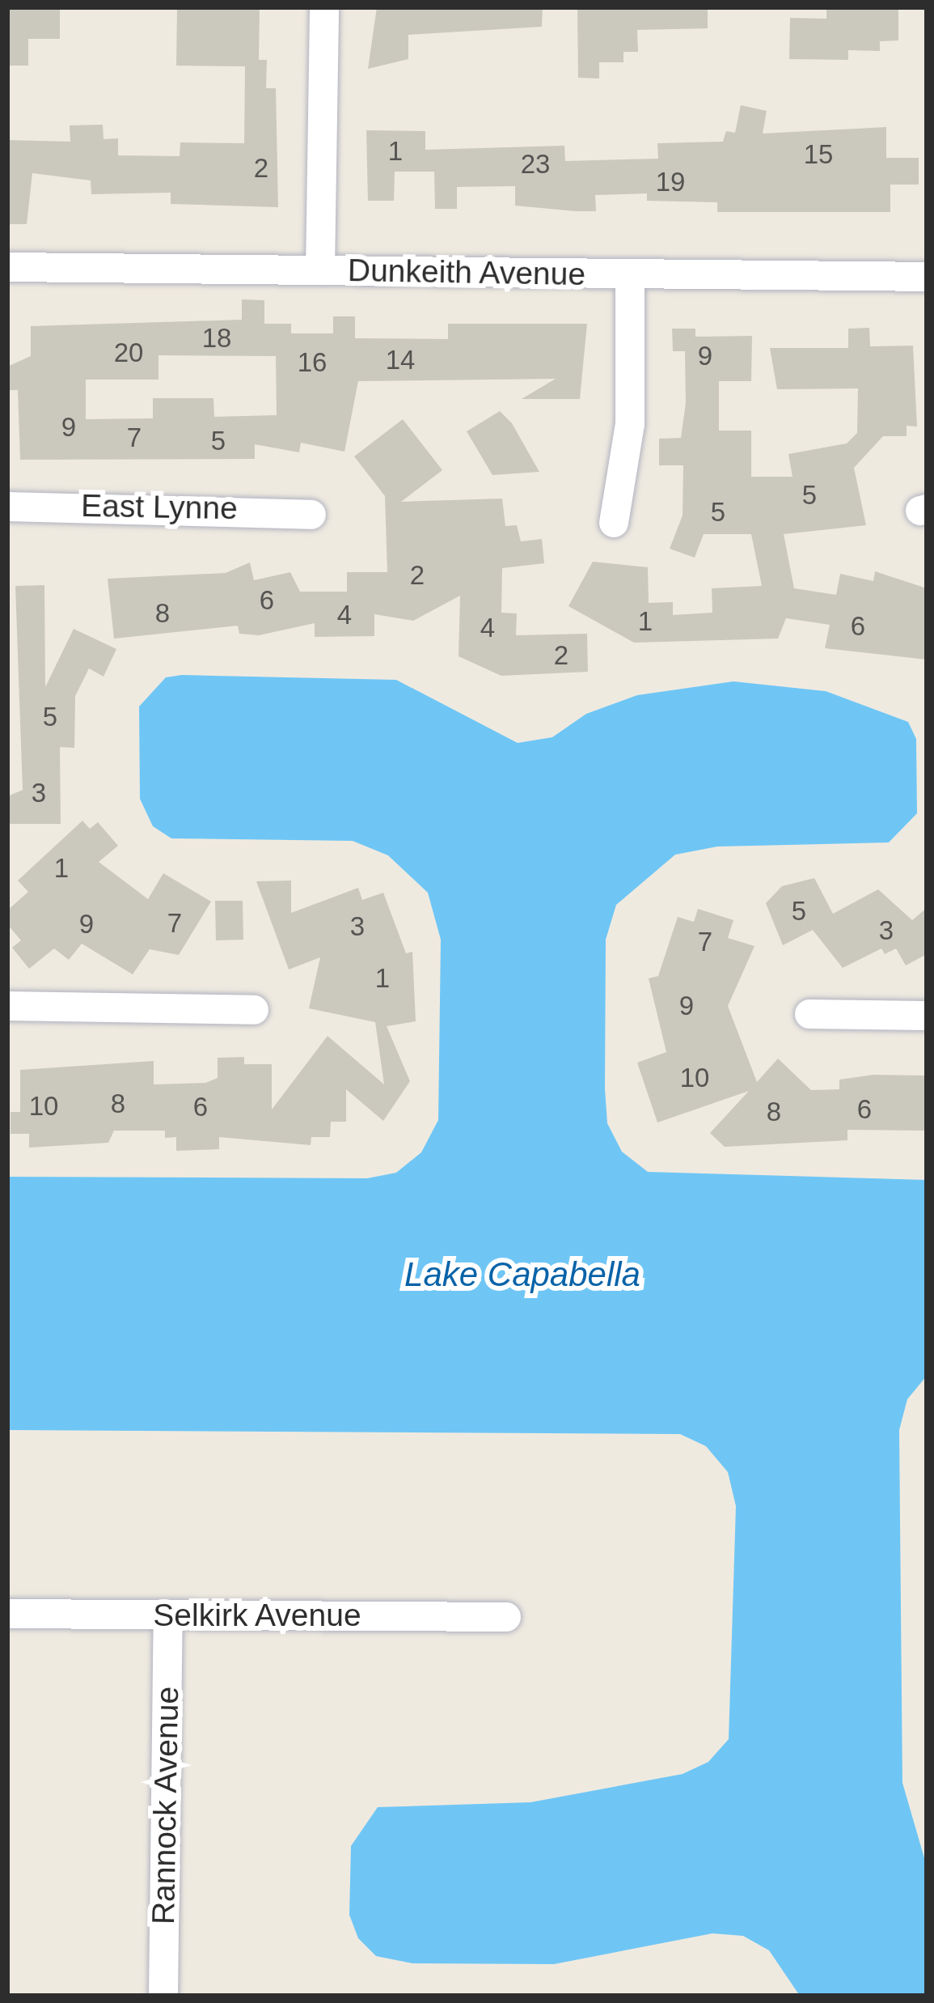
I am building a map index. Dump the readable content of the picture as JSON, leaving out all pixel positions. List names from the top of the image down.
{
  "streets": {
    "street": [
      "Dunkeith Avenue",
      "East Lynne",
      "Selkirk Avenue",
      "Rannock Avenue"
    ]
  },
  "crossings": [
    ["Selkirk Avenue", "Rannock Avenue"]
  ],
  "water": ["Lake Capabella"],
  "house_numbers": [
    "1",
    "15",
    "23",
    "2",
    "19",
    "18",
    "20",
    "9",
    "14",
    "16",
    "9",
    "7",
    "5",
    "5",
    "5",
    "2",
    "6",
    "8",
    "4",
    "1",
    "6",
    "4",
    "2",
    "5",
    "3",
    "1",
    "5",
    "7",
    "9",
    "3",
    "3",
    "7",
    "1",
    "9",
    "10",
    "8",
    "10",
    "6",
    "6",
    "8"
  ]
}
